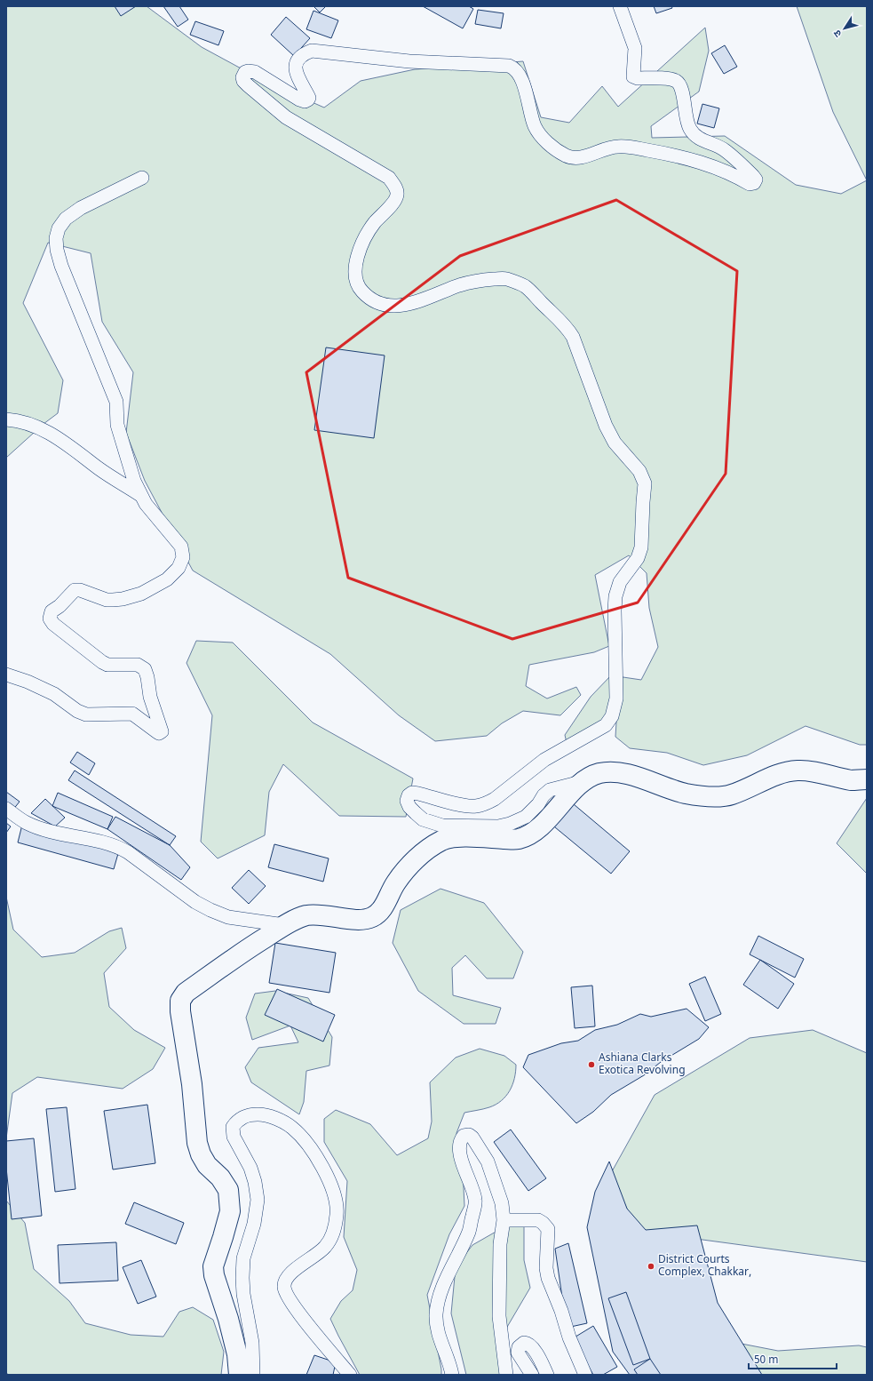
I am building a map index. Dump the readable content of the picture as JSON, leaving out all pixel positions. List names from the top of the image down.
{
  "places": ["Ashiana Clarks Exotica Revolving", "District Courts Complex, Chakkar,"],
  "scale_bar": "50 m",
  "north": "bottom left"
}
